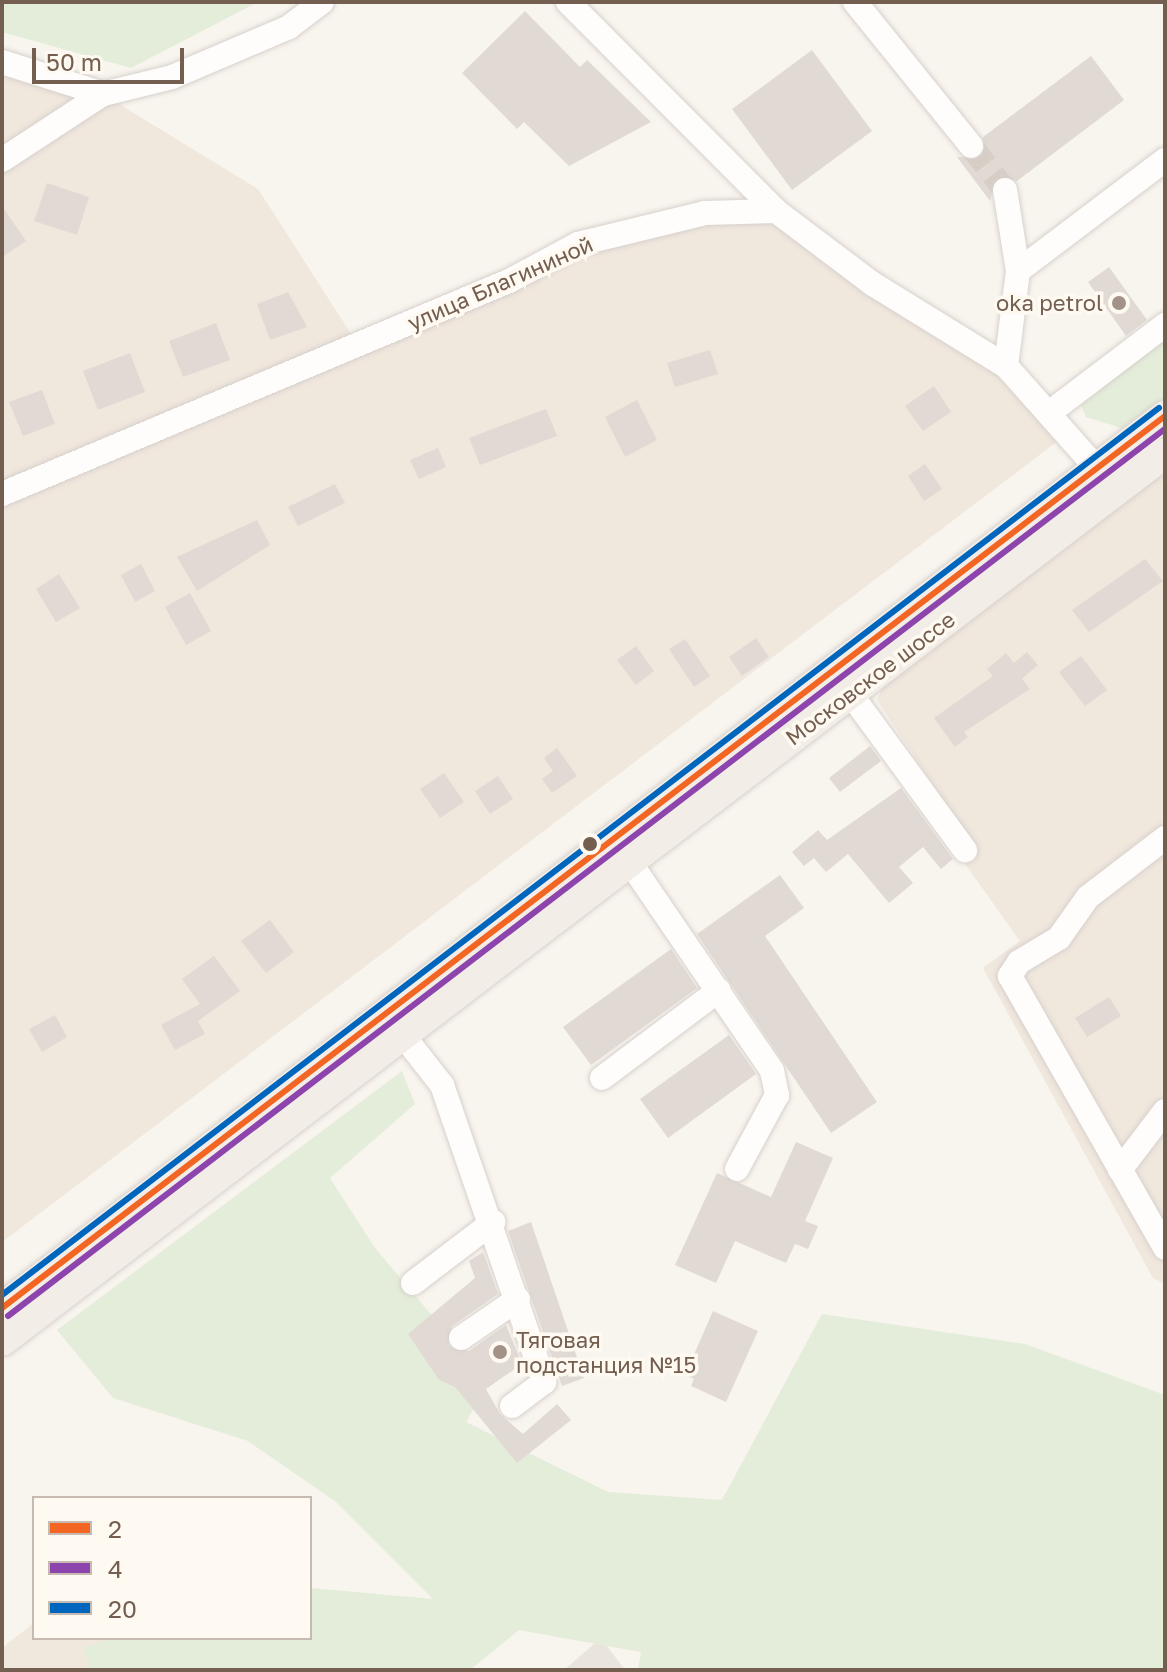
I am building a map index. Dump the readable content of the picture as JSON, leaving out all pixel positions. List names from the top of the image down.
{
  "streets": {
    "main road": ["Московское шоссе"],
    "street": ["улица Благининой"]
  },
  "places": ["oka petrol", "Тяговая подстанция №15"],
  "lines": ["transit line 20", "transit line 2", "transit line 4"],
  "legend": ["2", "4", "20"],
  "scale_bar": "50 m"
}
